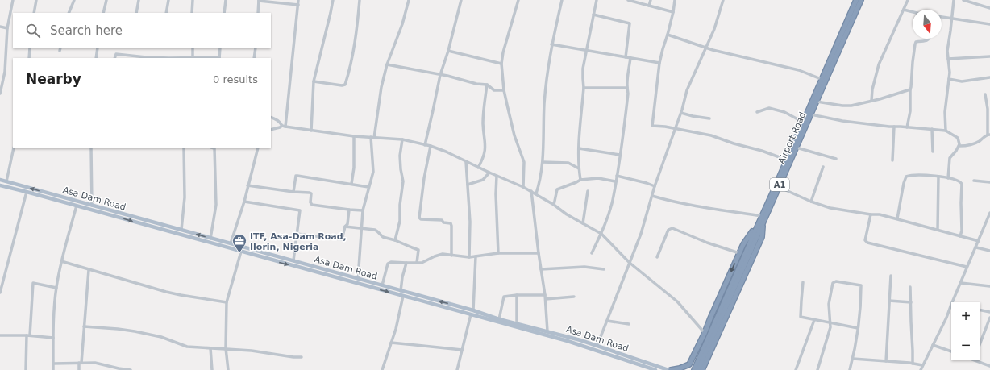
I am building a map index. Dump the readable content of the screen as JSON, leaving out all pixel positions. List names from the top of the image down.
{
  "streets": {
    "highway": ["Airport Road", "A1"],
    "main road": ["Asa Dam Road"]
  },
  "places": {
    "office": ["ITF, Asa-Dam Road, Ilorin, Nigeria"]
  },
  "north": "bottom",
  "page": {
    "search": "Search here",
    "heading": ["Nearby", "0 results"],
    "map_buttons": ["+", "−"]
  }
}
